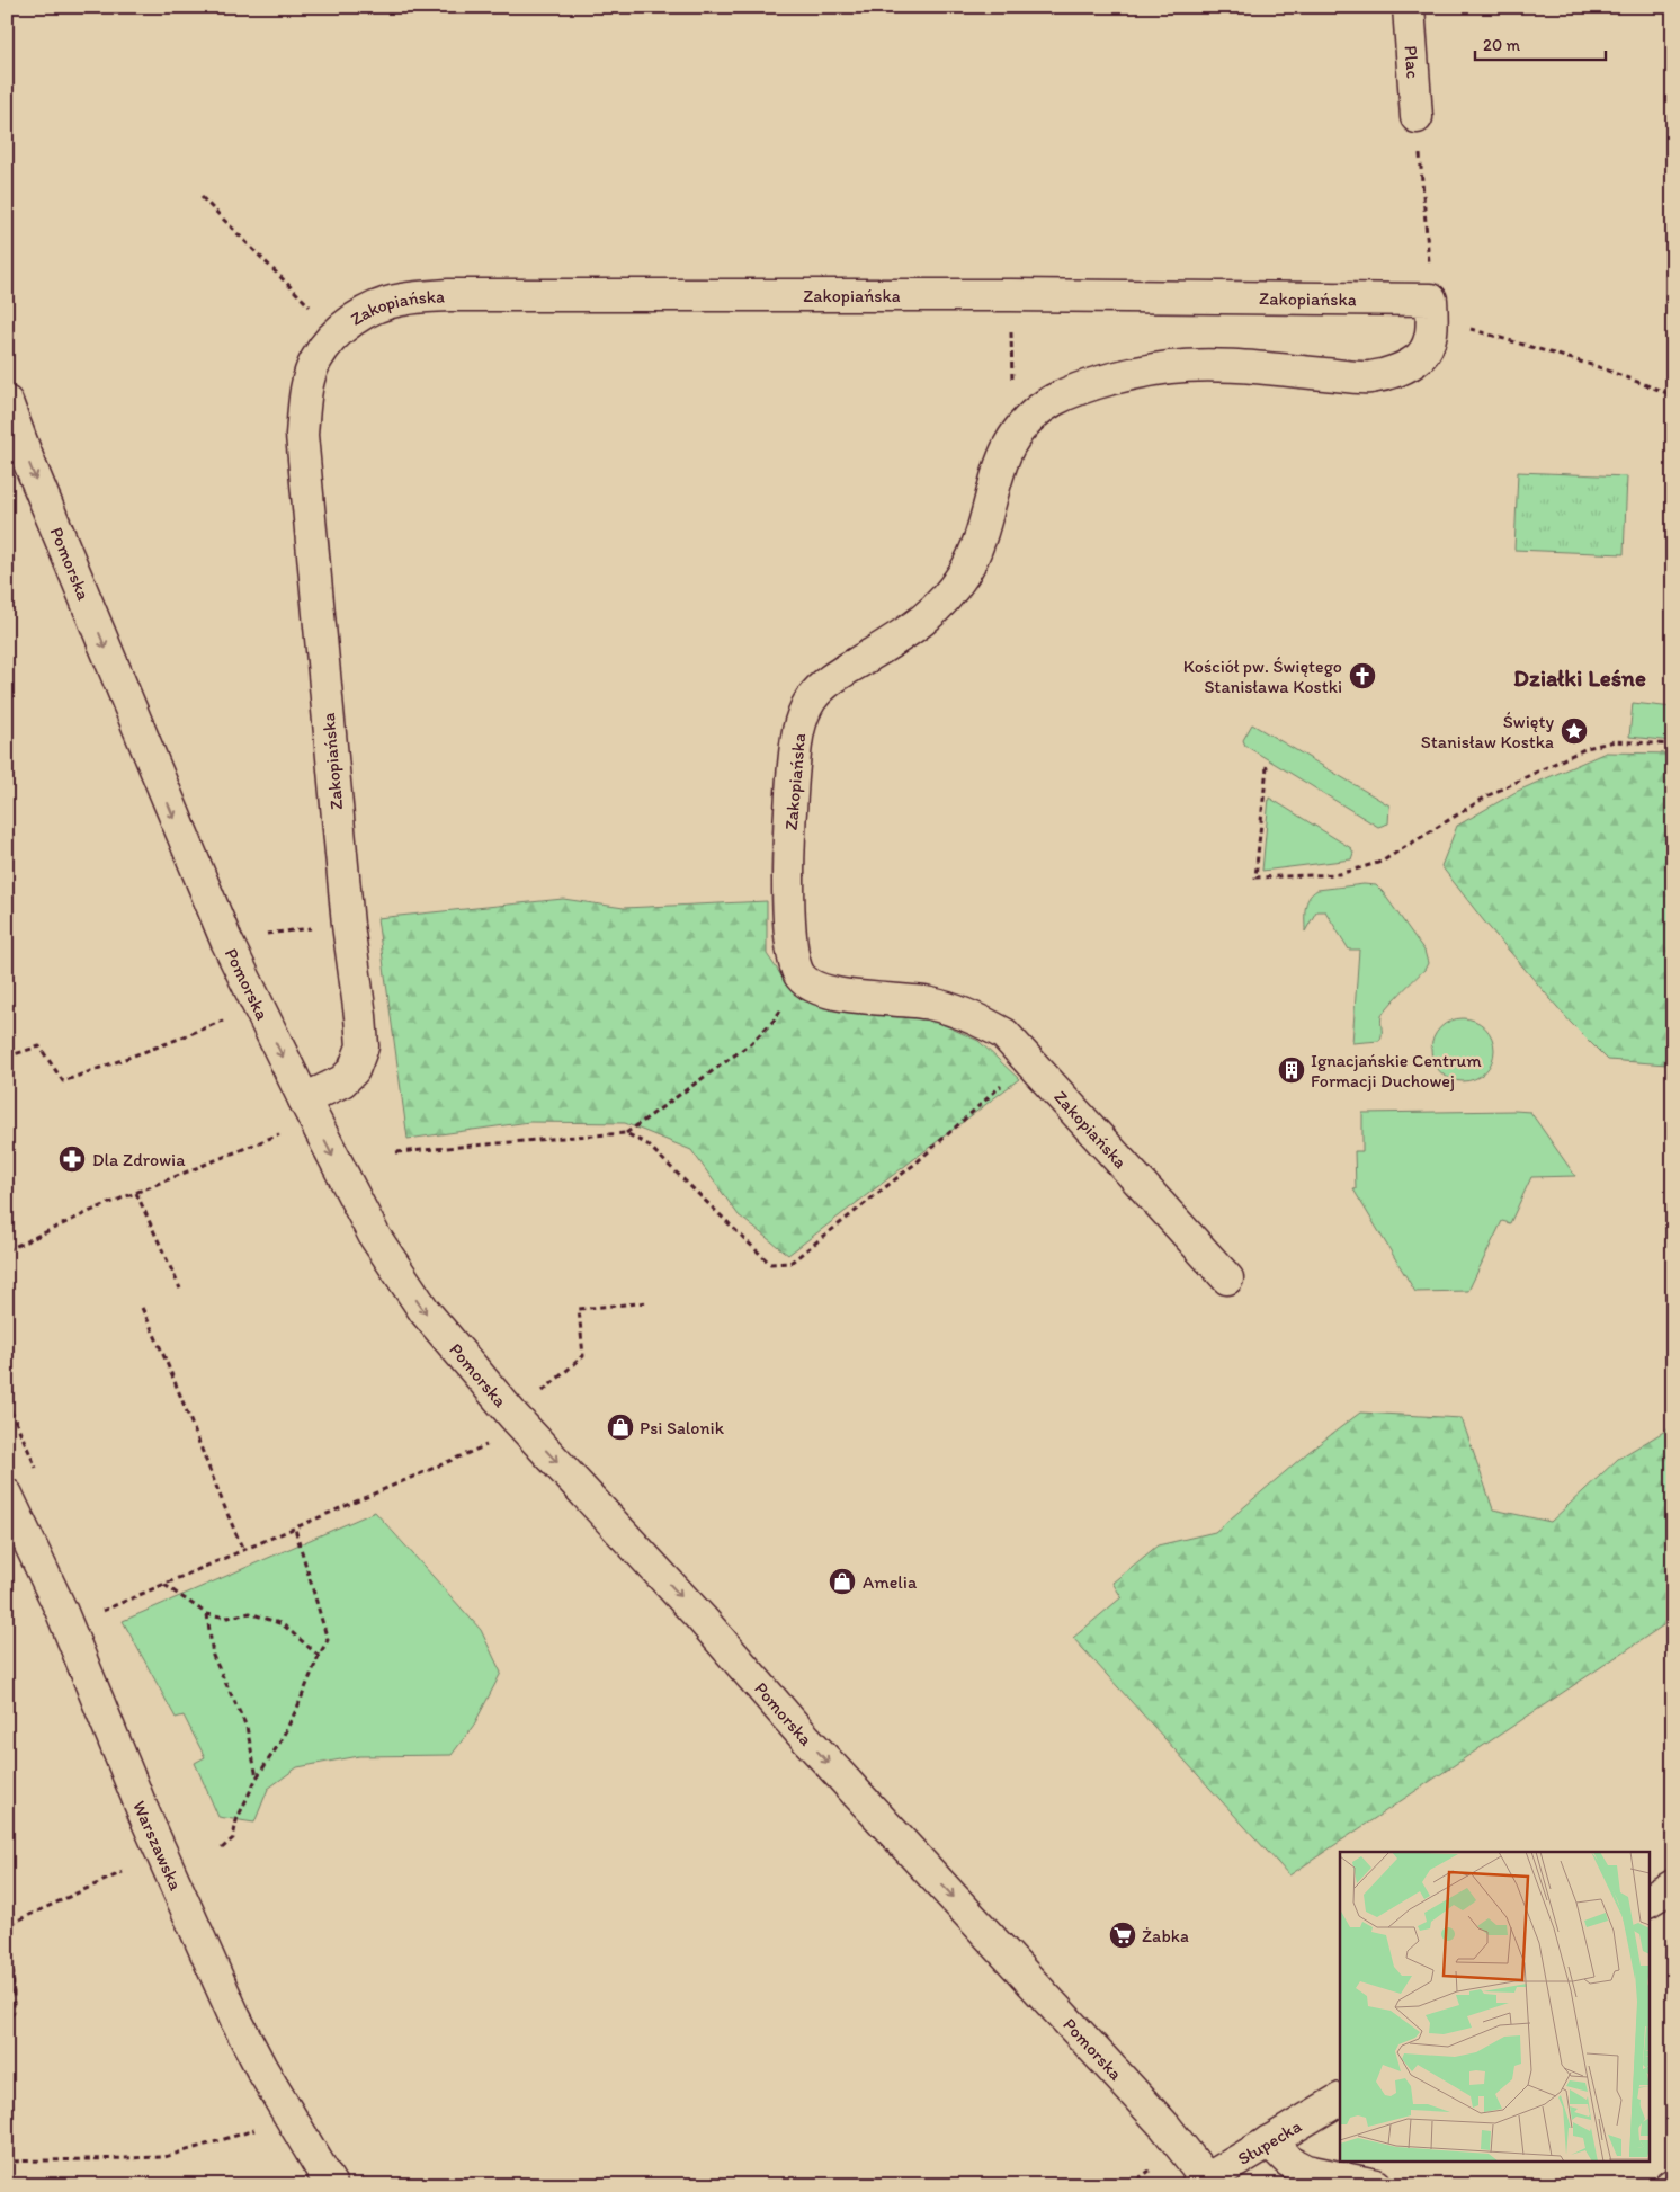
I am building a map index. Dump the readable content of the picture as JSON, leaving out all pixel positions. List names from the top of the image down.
{
  "streets": {
    "street": [
      "Plac",
      "Zakopiańska",
      "Pomorska",
      "Warszawska",
      "Słupecka"
    ]
  },
  "crossings": [
    ["Zakopiańska", "Pomorska"],
    ["Pomorska", "Słupecka"]
  ],
  "one_way": ["Pomorska"],
  "districts": ["Działki Leśne"],
  "places": {
    "church": ["Kościół pw. Świętego Stanisława Kostki"],
    "place": ["Święty Stanisław Kostka"],
    "building": ["Ignacjańskie Centrum Formacji Duchowej"],
    "pharmacy": ["Dla Zdrowia"],
    "shop": ["Psi Salonik", "Amelia"],
    "supermarket": ["Żabka"]
  },
  "scale_bar": "20 m"
}
